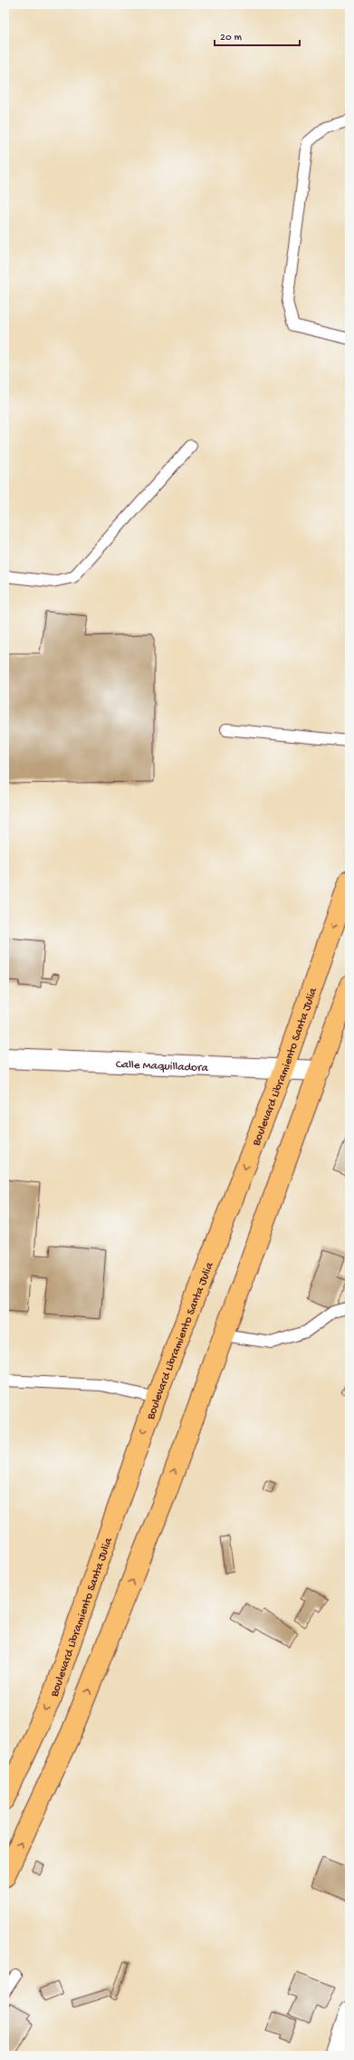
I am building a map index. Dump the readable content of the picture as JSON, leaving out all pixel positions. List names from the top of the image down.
{
  "streets": {
    "main road": ["Boulevard Libramiento Santa Julia"],
    "street": ["Calle Maquilladora"]
  },
  "crossings": [
    ["Calle Maquilladora", "Boulevard Libramiento Santa Julia"]
  ],
  "scale_bar": "20 m"
}
